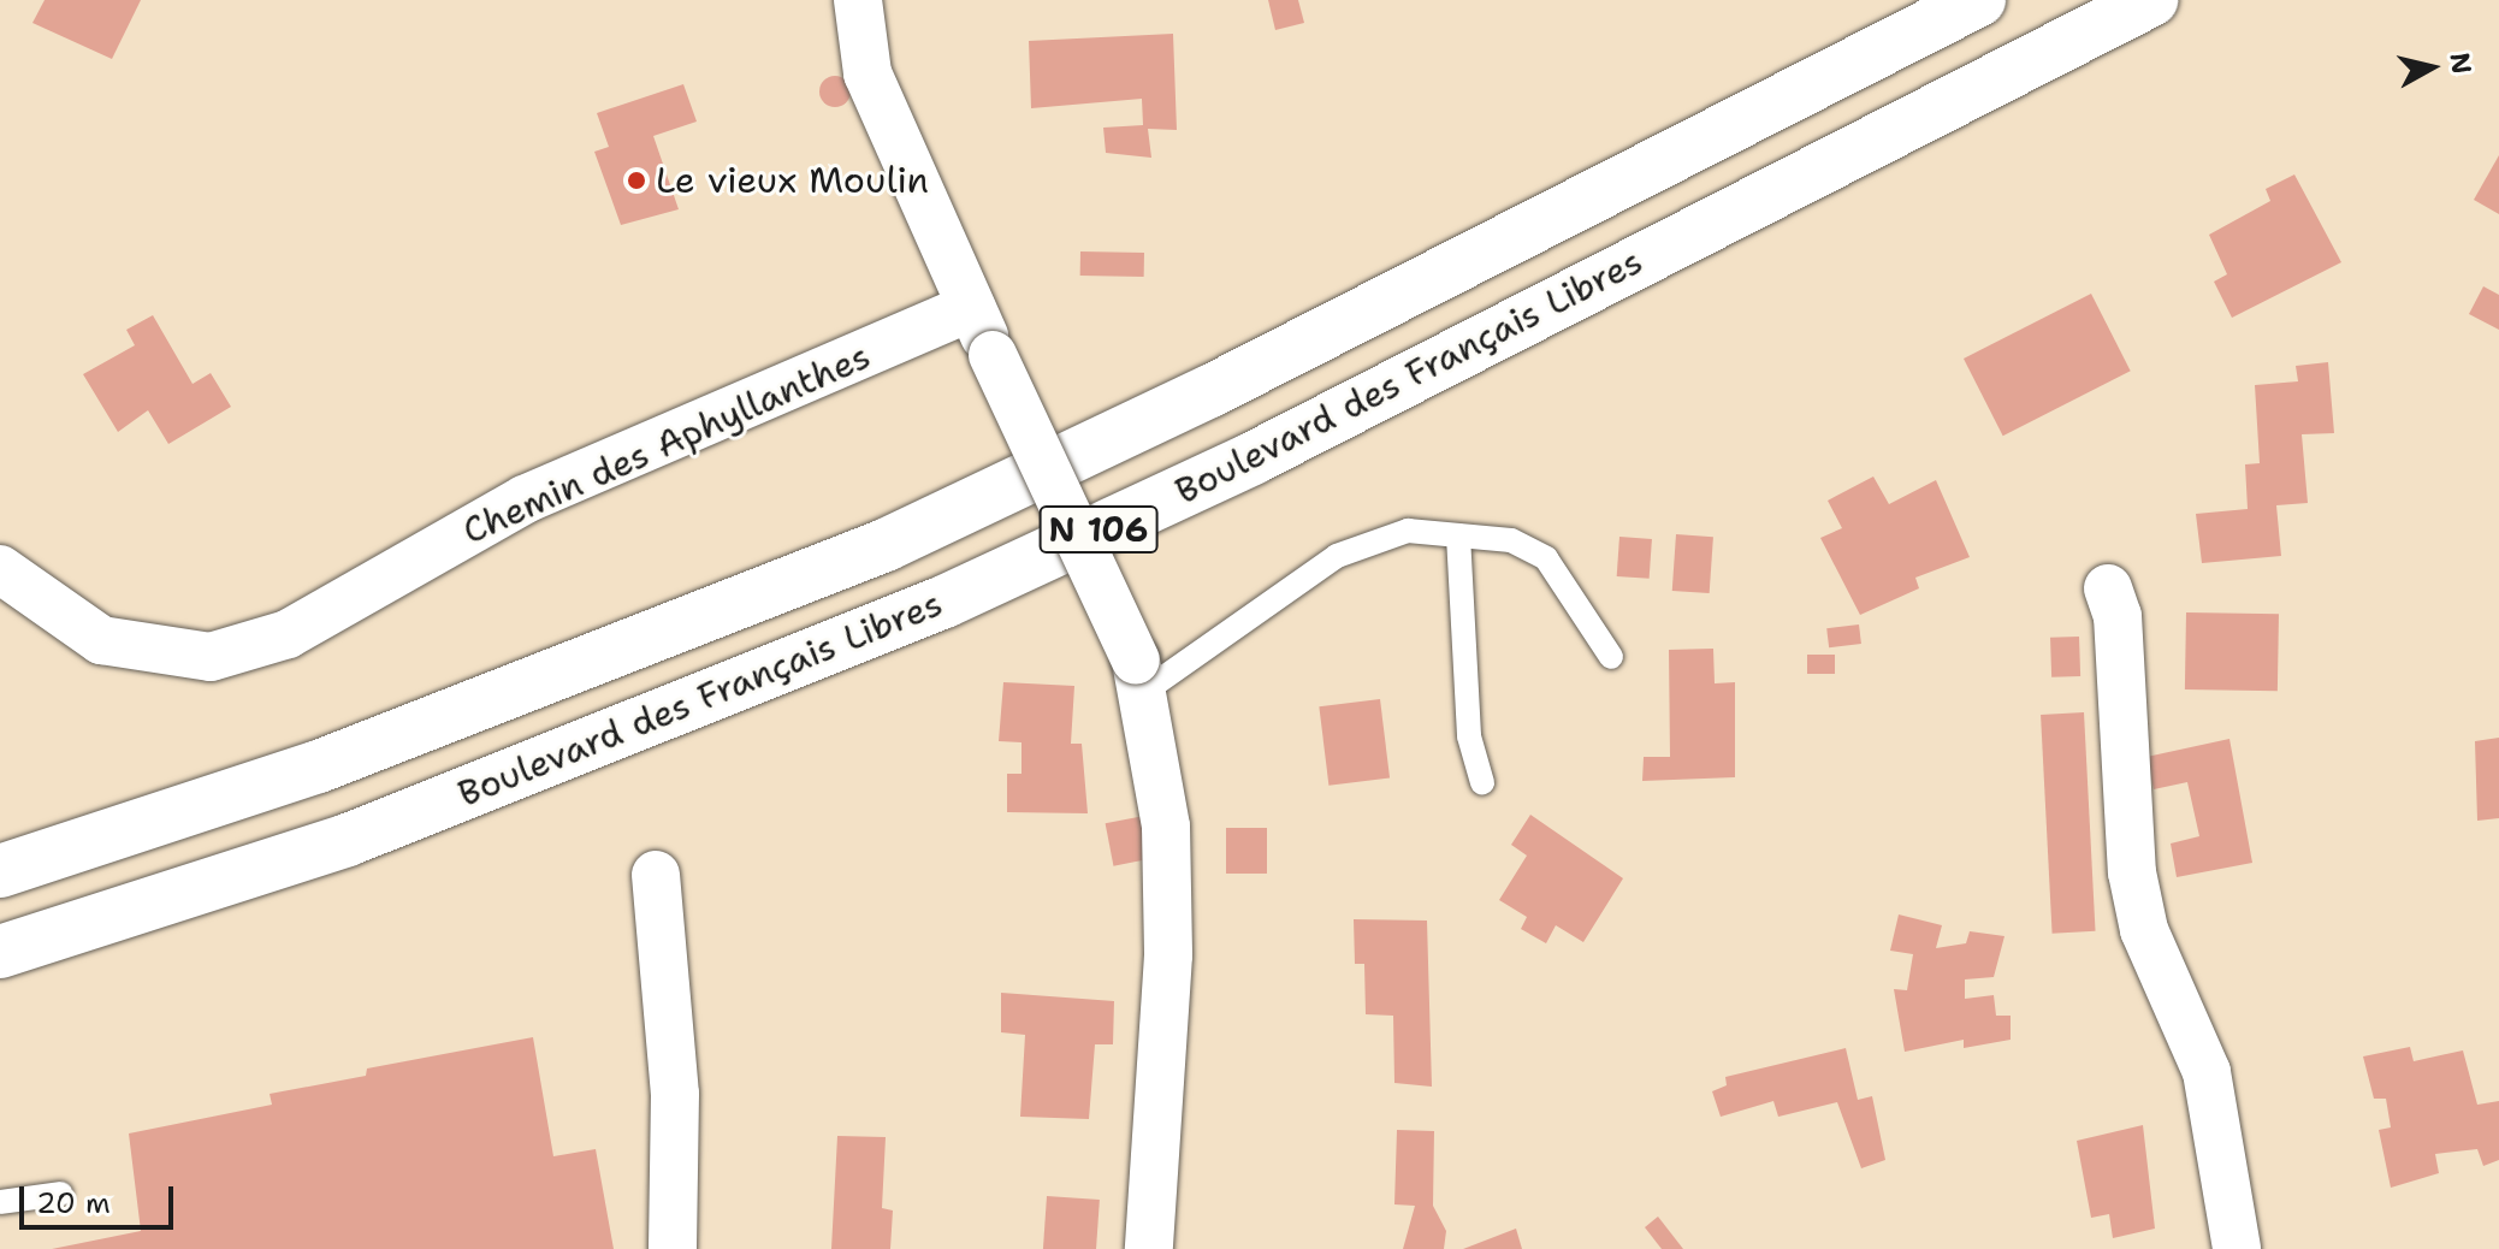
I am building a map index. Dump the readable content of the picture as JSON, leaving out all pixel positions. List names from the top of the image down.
{
  "streets": {
    "main road": ["Boulevard des Français Libres", "N 106"],
    "street": ["Chemin des Aphyllanthes"]
  },
  "places": ["Le vieux Moulin"],
  "scale_bar": "20 m",
  "north": "right"
}
